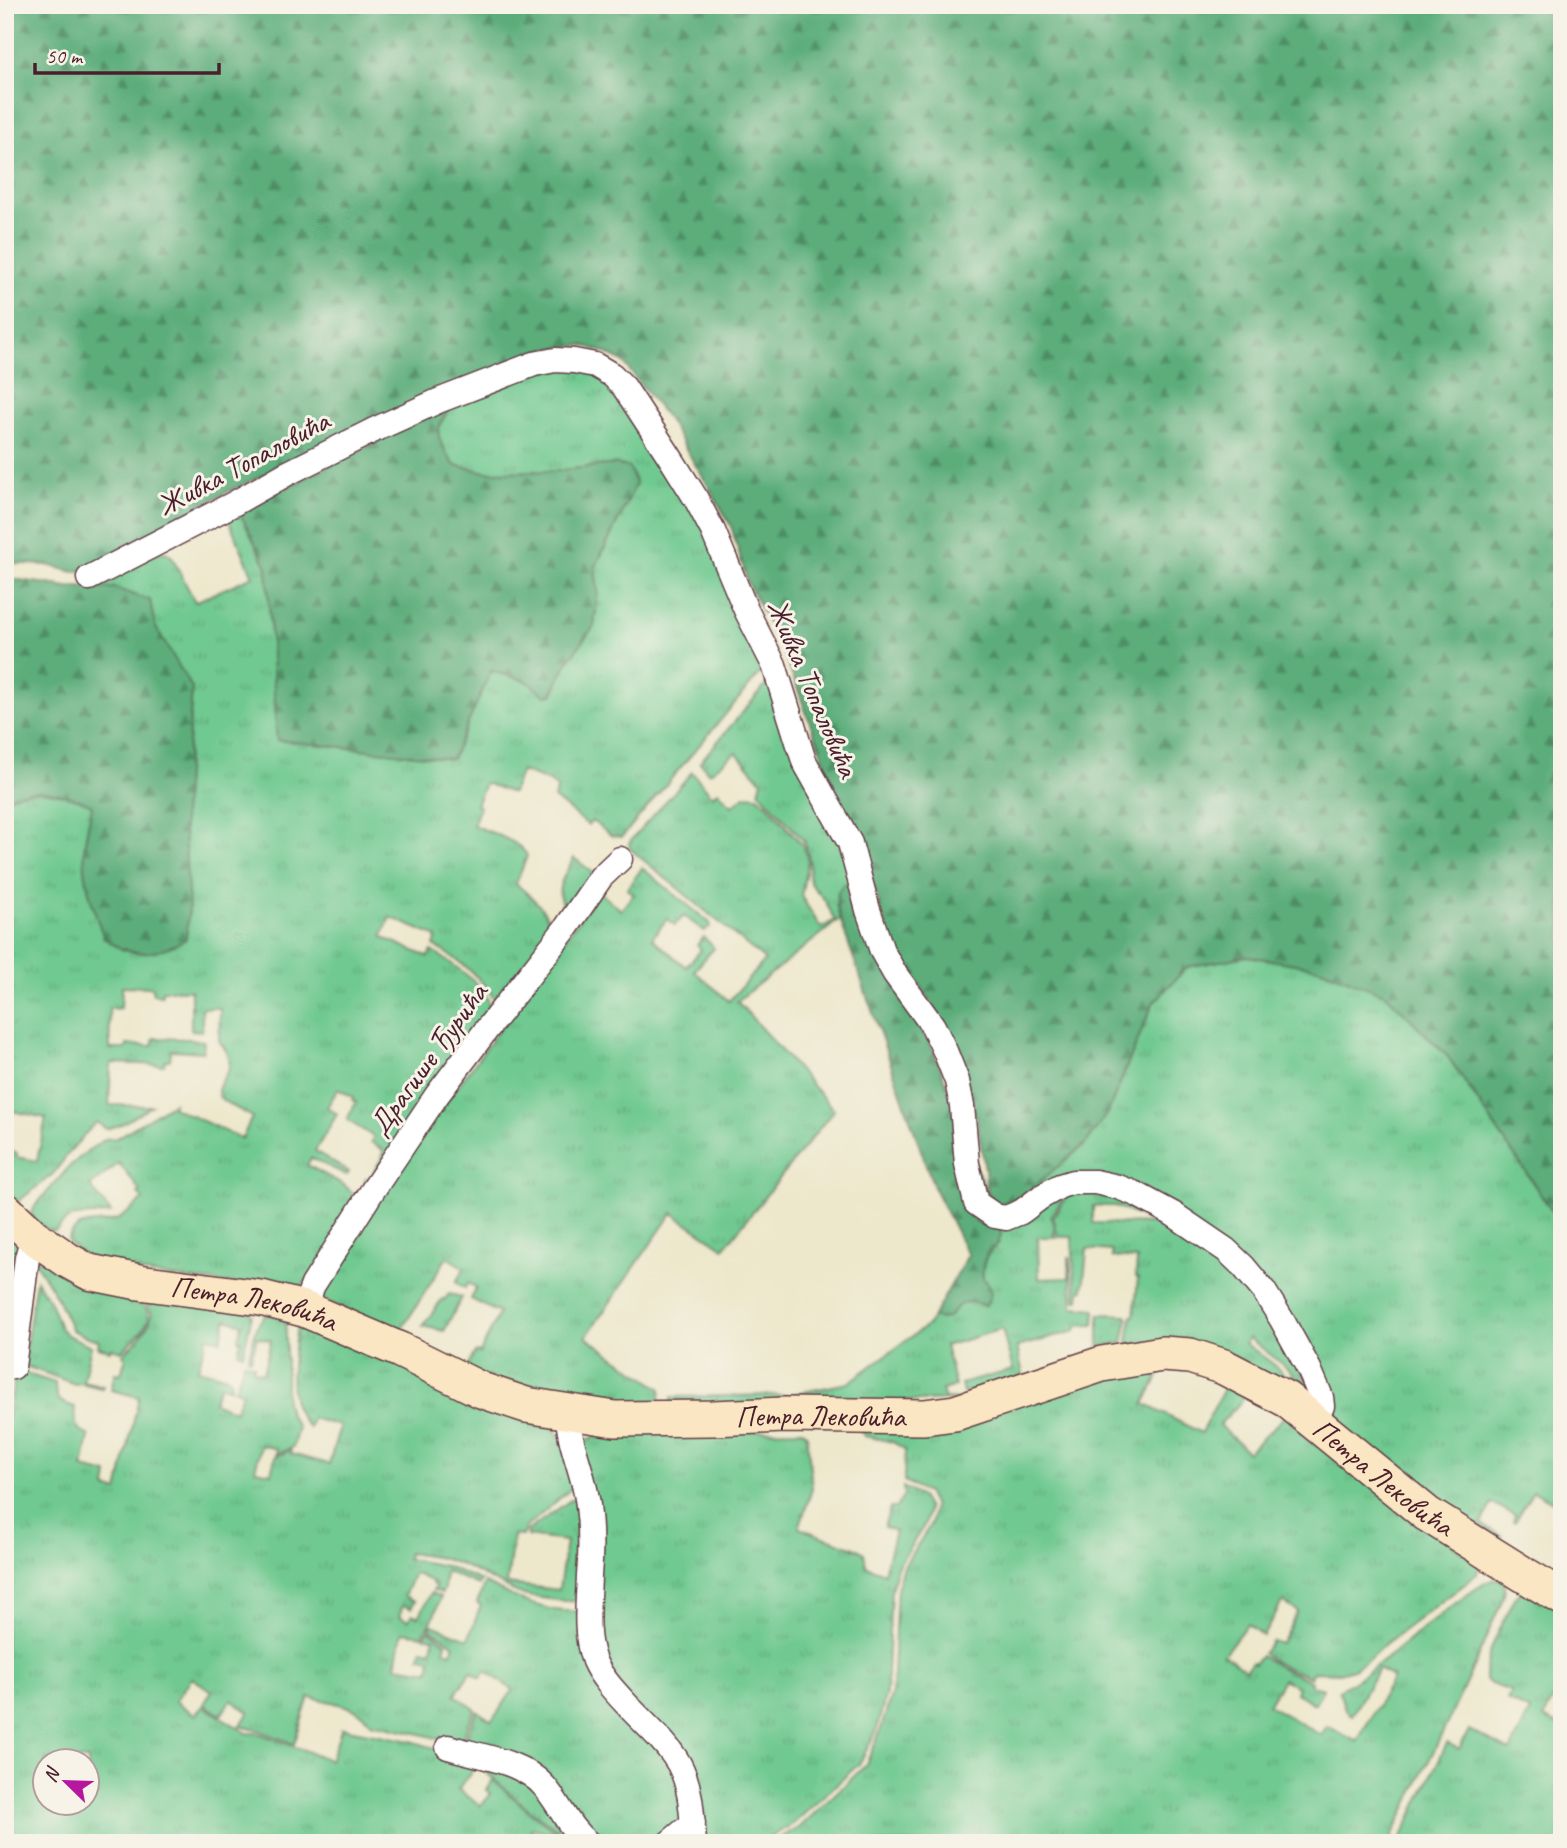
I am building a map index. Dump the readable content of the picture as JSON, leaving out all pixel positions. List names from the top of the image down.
{
  "streets": {
    "street": ["Живка Топаловића", "Драгише Ђурића", "Петра Лековића"]
  },
  "crossings": [
    ["Живка Топаловића", "Петра Лековића"],
    ["Драгише Ђурића", "Петра Лековића"]
  ],
  "scale_bar": "50 m",
  "north": "top left"
}
